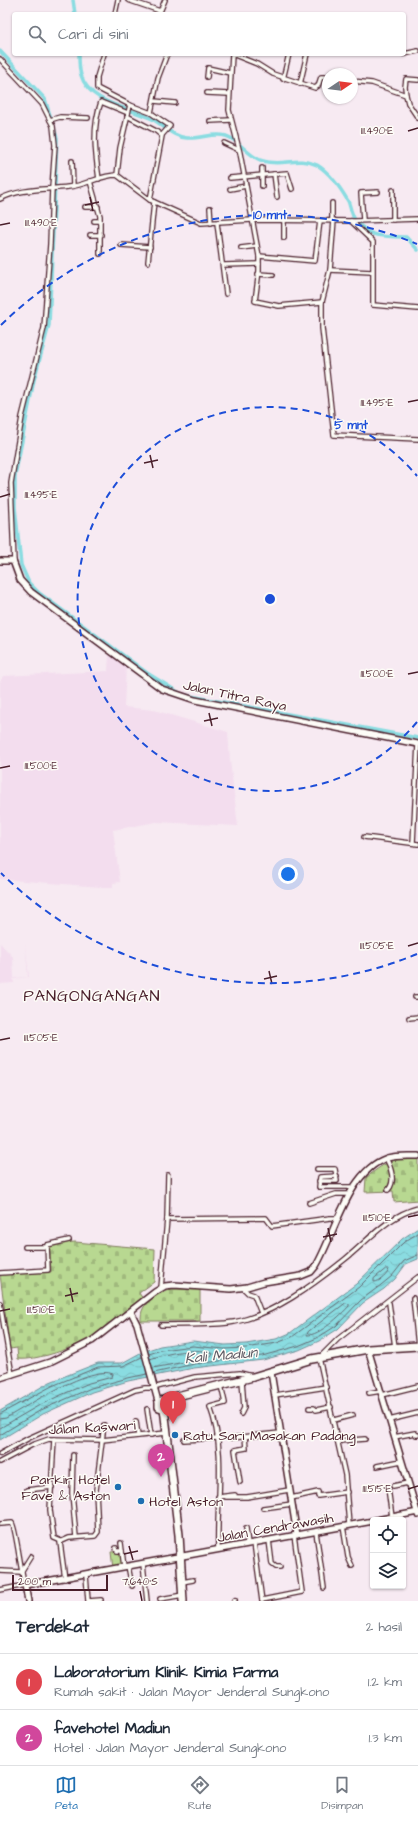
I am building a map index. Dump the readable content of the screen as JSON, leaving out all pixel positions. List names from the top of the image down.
{
  "streets": {
    "street": ["Jalan Titra Raya", "Jalan Kaswari", "Jalan Cendrawasih"]
  },
  "districts": ["PANGONGANGAN"],
  "water": ["Kali Madiun"],
  "places": ["Ratu Sari Masakan Padang", "Parkir Hotel Fave & Aston", "Hotel Aston"],
  "scale_bar": "200 m",
  "north": "right",
  "page": {
    "search": "Cari di sini",
    "pins": ["1", "2"],
    "scale": "200 m",
    "heading": ["Terdekat", "2 hasil"],
    "list": [
      {
        "mark": "1",
        "name": "Laboratorium Klinik Kimia Farma",
        "note": "Rumah sakit · Jalan Mayor Jenderal Sungkono",
        "value": "1.2 km"
      },
      {
        "mark": "2",
        "name": "favehotel Madiun",
        "note": "Hotel · Jalan Mayor Jenderal Sungkono",
        "value": "1.3 km"
      }
    ],
    "nav": ["Peta", "Rute", "Disimpan"]
  },
  "coordinates": [
    "111.490°E",
    "111.495°E",
    "111.500°E",
    "111.505°E",
    "111.510°E",
    "111.515°E",
    "7.640°S"
  ],
  "rings": ["10 mnt", "5 mnt"]
}
